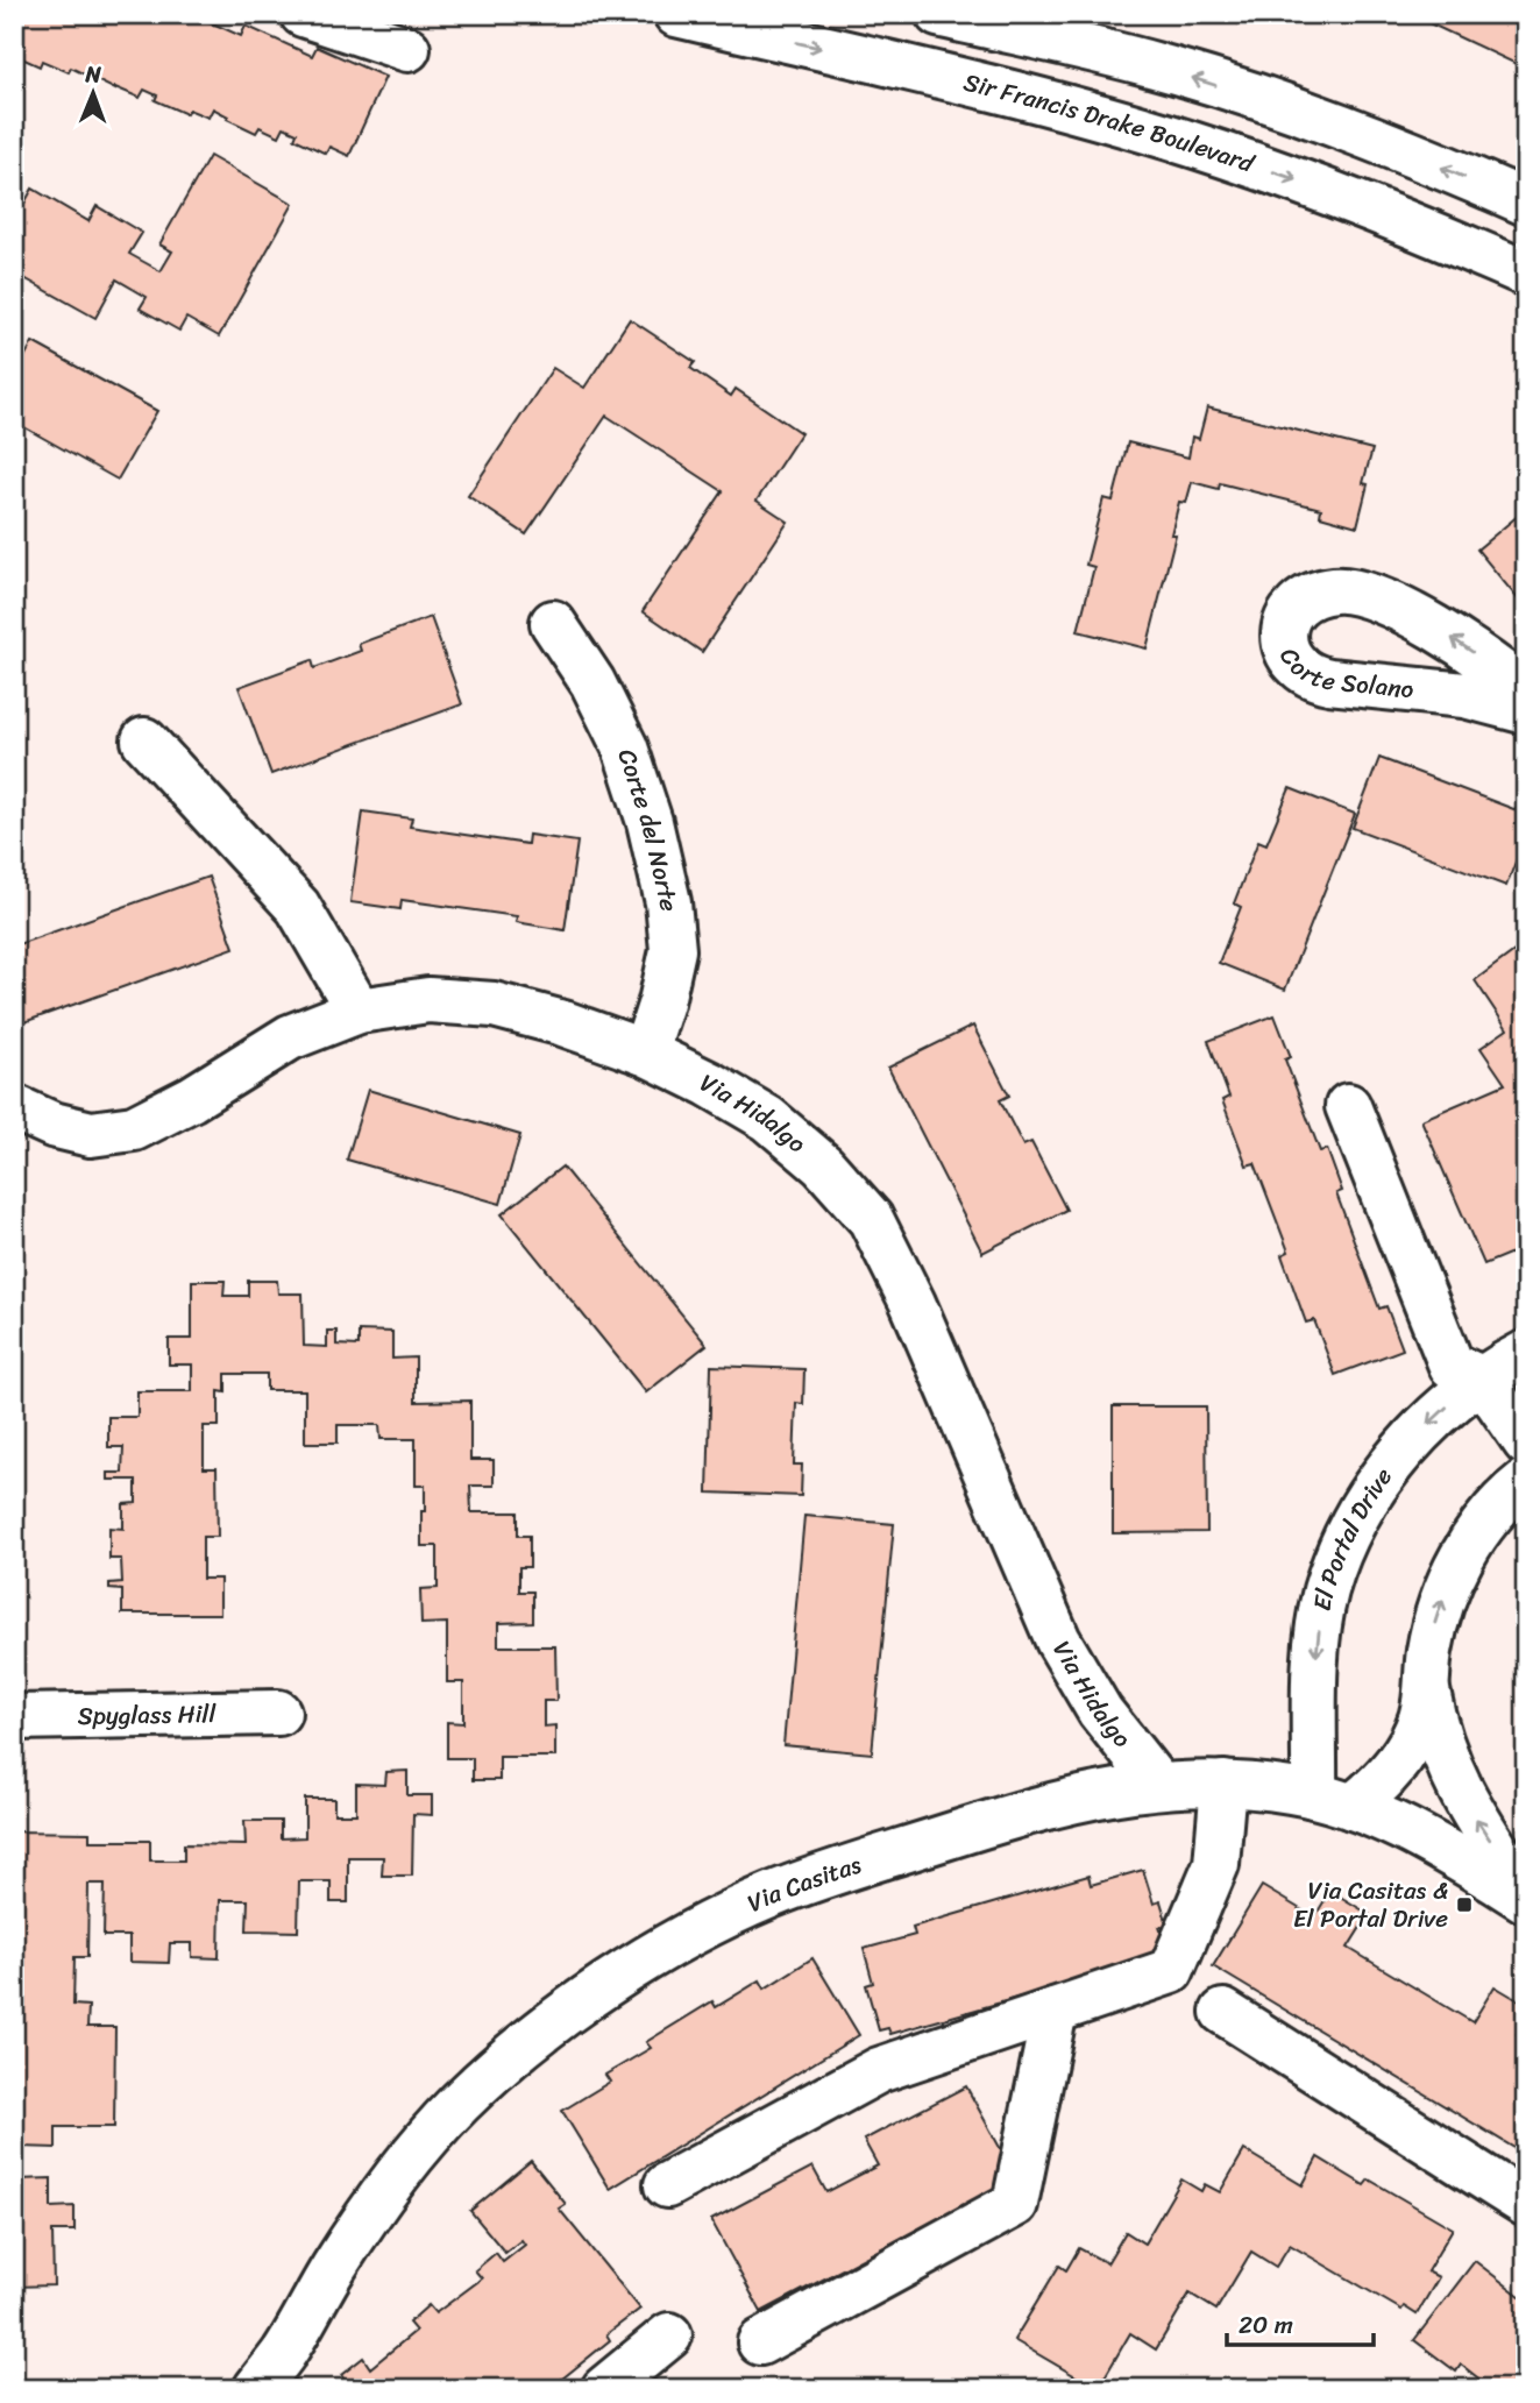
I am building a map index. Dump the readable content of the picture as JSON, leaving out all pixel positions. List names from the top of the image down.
{
  "streets": {
    "street": [
      "Sir Francis Drake Boulevard",
      "Corte Solano",
      "Corte del Norte",
      "Via Hidalgo",
      "El Portal Drive",
      "Spyglass Hill",
      "Via Casitas"
    ]
  },
  "crossings": [
    ["Corte del Norte", "Via Hidalgo"],
    ["Via Hidalgo", "Via Casitas"],
    ["El Portal Drive", "Via Casitas"]
  ],
  "places": {
    "transit": ["Via Casitas & El Portal Drive"]
  },
  "scale_bar": "20 m",
  "north": "top"
}
